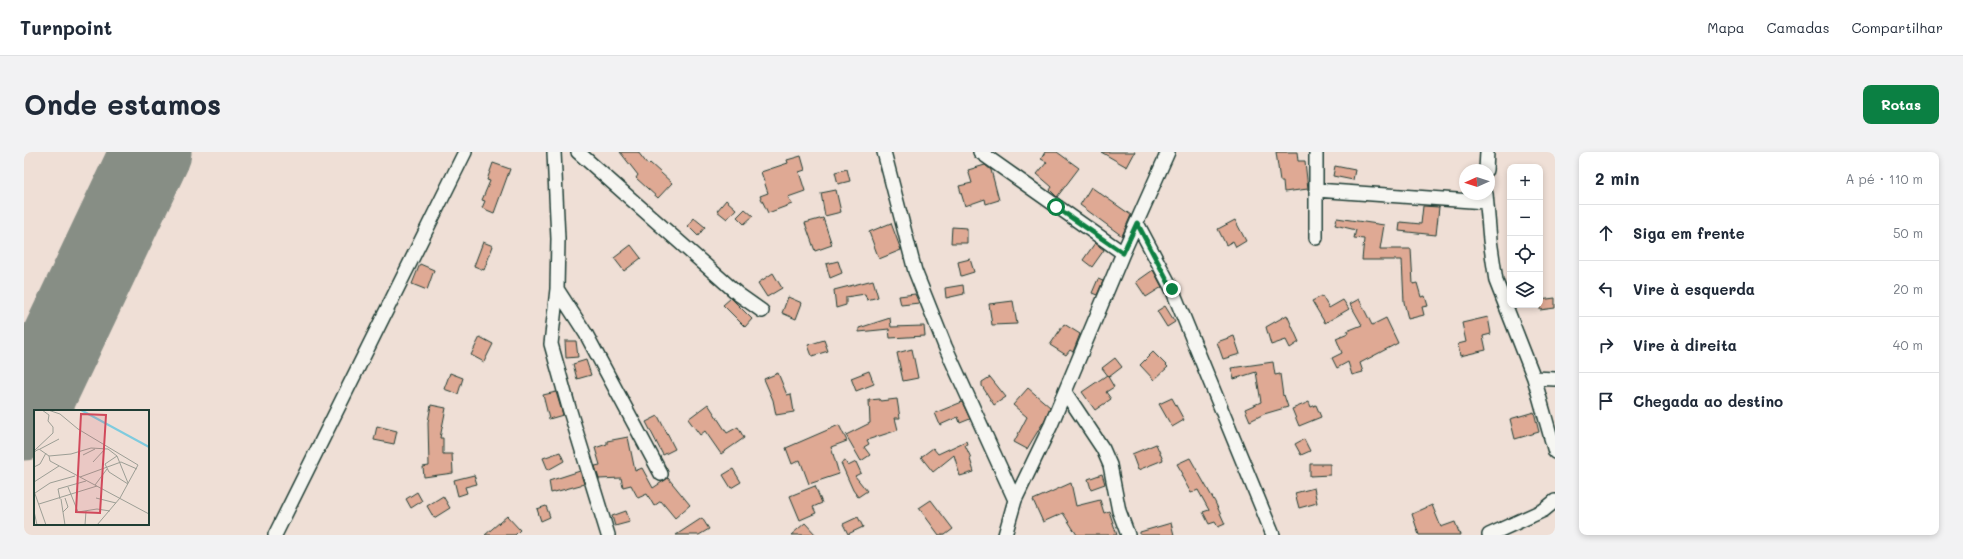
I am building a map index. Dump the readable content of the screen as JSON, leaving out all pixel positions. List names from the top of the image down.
{
  "north": "left",
  "page": {
    "header": "Turnpoint",
    "nav": ["Mapa", "Camadas", "Compartilhar"],
    "buttons": "Rotas",
    "title": "Onde estamos",
    "heading": ["2 min", "A pé · 110 m"],
    "map_buttons": ["+", "−"],
    "list": [
      ["Siga em frente", "50 m"],
      ["Vire à esquerda", "20 m"],
      ["Vire à direita", "40 m"],
      "Chegada ao destino"
    ]
  }
}
